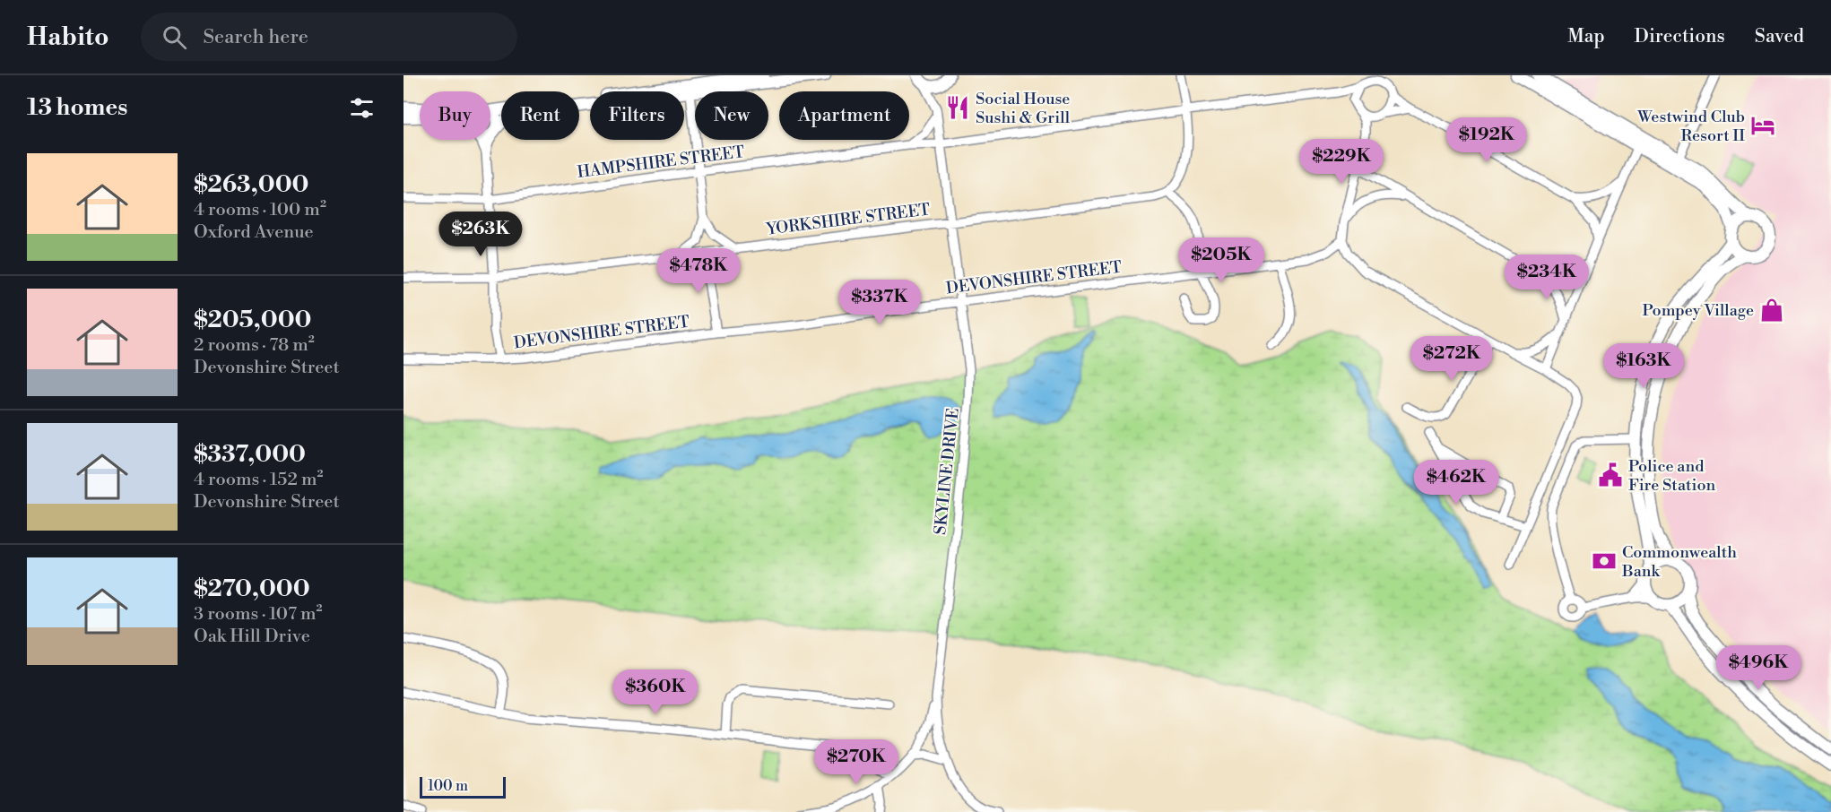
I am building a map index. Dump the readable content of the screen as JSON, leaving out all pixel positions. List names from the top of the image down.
{
  "streets": {
    "street": [
      "HAMPSHIRE STREET",
      "YORKSHIRE STREET",
      "DEVONSHIRE STREET",
      "SKYLINE DRIVE"
    ]
  },
  "crossings": [
    ["HAMPSHIRE STREET", "SKYLINE DRIVE"],
    ["YORKSHIRE STREET", "SKYLINE DRIVE"],
    ["DEVONSHIRE STREET", "SKYLINE DRIVE"]
  ],
  "places": {
    "restaurant": ["Social House Sushi & Grill"],
    "hotel": ["Westwind Club Resort II"],
    "shop": ["Pompey Village"],
    "public building": ["Police and Fire Station"],
    "bank": ["Commonwealth Bank"]
  },
  "scale_bar": "100 m",
  "page": {
    "header": "Habito",
    "search": "Search here",
    "nav": ["Map", "Directions", "Saved"],
    "heading": "13 homes",
    "chip": [
      "Buy",
      "Rent",
      "Filters",
      "New",
      "Apartment"
    ],
    "price": [
      "$192K",
      "$229K",
      "$263K",
      "$205K",
      "$478K",
      "$234K",
      "$337K",
      "$272K",
      "$163K",
      "$462K",
      "$496K",
      "$360K",
      "$270K"
    ],
    "list": [
      {
        "name": "$263,000",
        "note": "4 rooms · 100 m² · Oxford Avenue"
      },
      {
        "name": "$205,000",
        "note": "2 rooms · 78 m² · Devonshire Street"
      },
      {
        "name": "$337,000",
        "note": "4 rooms · 152 m² · Devonshire Street"
      },
      {
        "name": "$270,000",
        "note": "3 rooms · 107 m² · Oak Hill Drive"
      }
    ],
    "scale": "100 m"
  }
}
